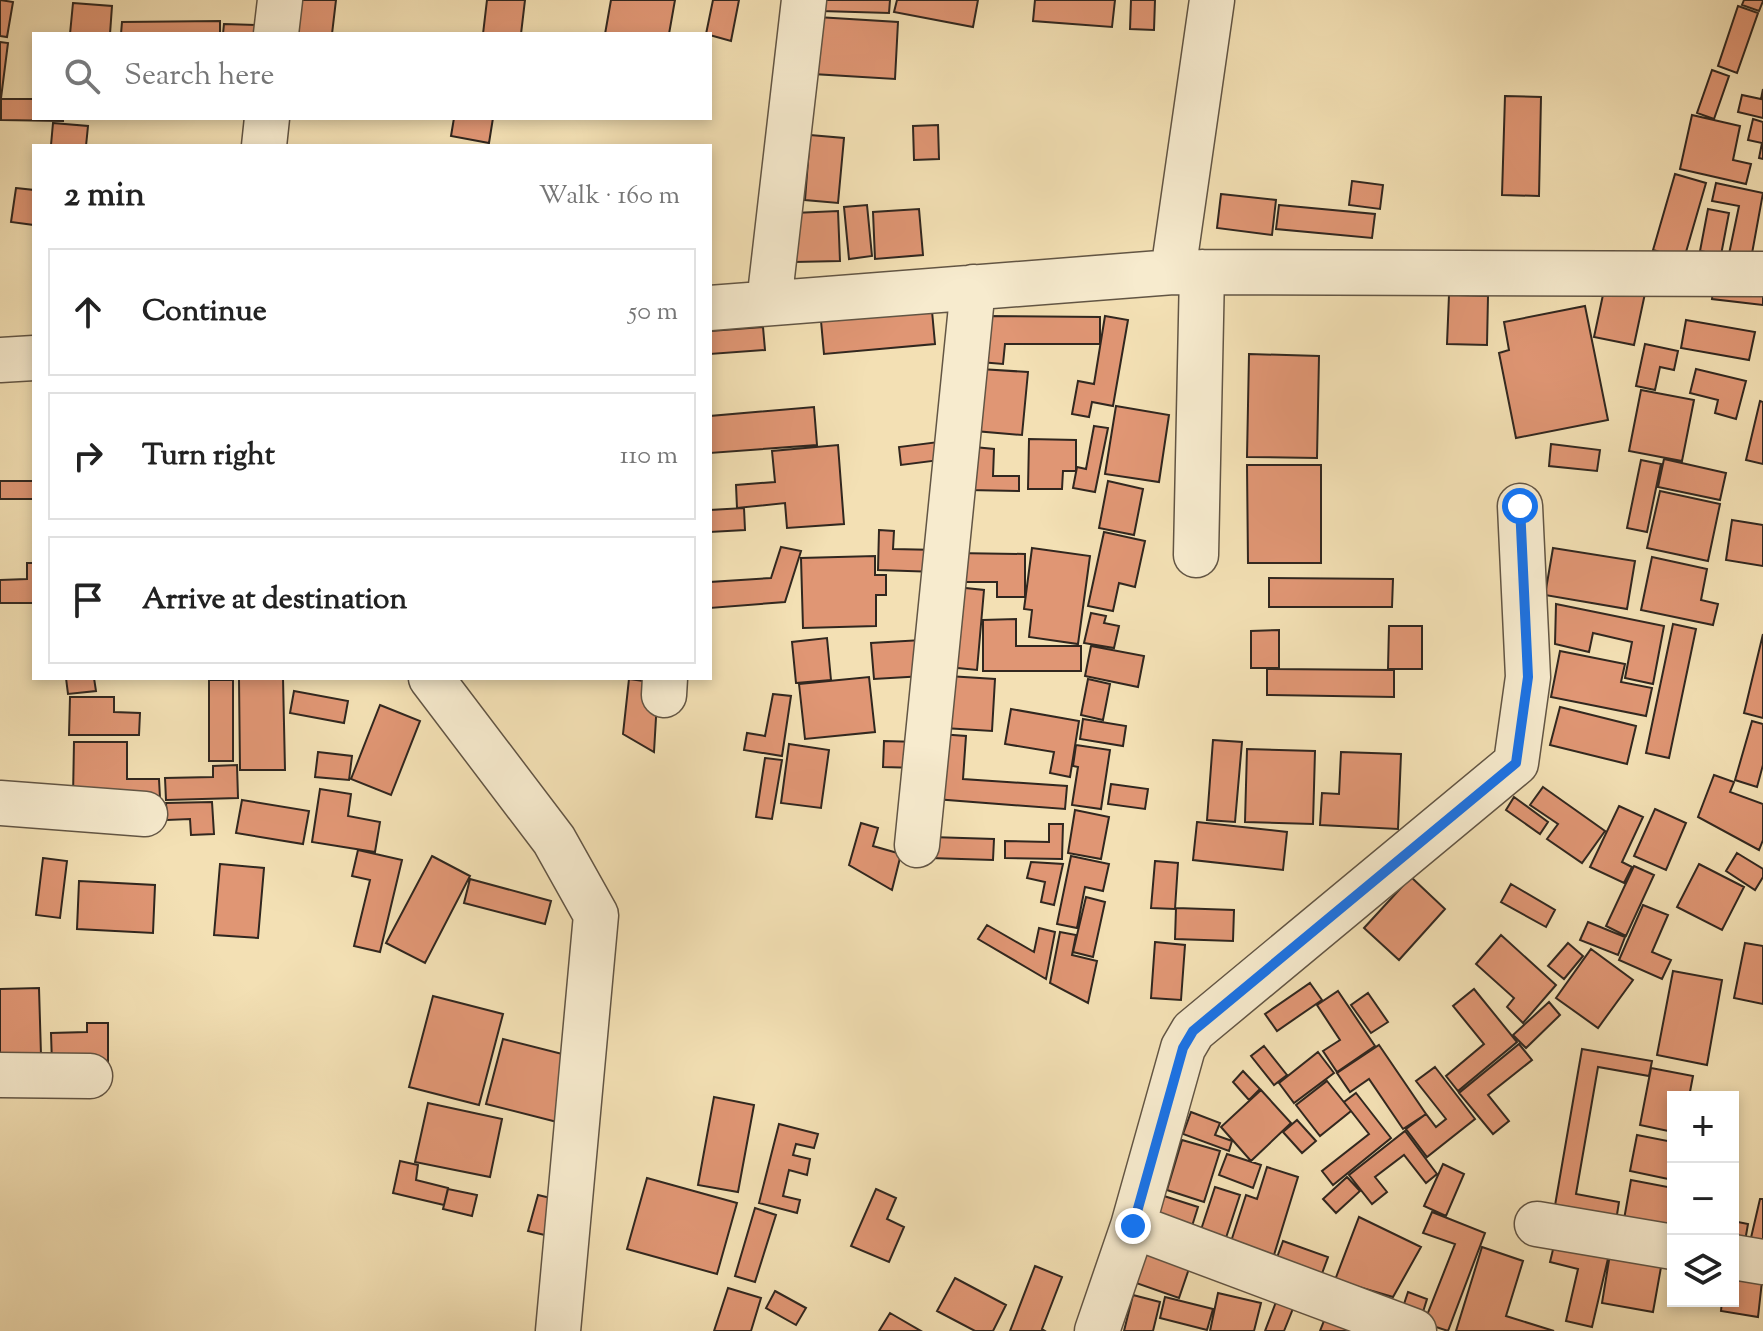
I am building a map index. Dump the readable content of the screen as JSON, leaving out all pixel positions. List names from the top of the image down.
{
  "page": {
    "search": "Search here",
    "heading": ["2 min", "Walk · 160 m"],
    "list": [
      ["Continue", "50 m"],
      ["Turn right", "110 m"],
      "Arrive at destination"
    ],
    "map_buttons": ["+", "−"]
  }
}
